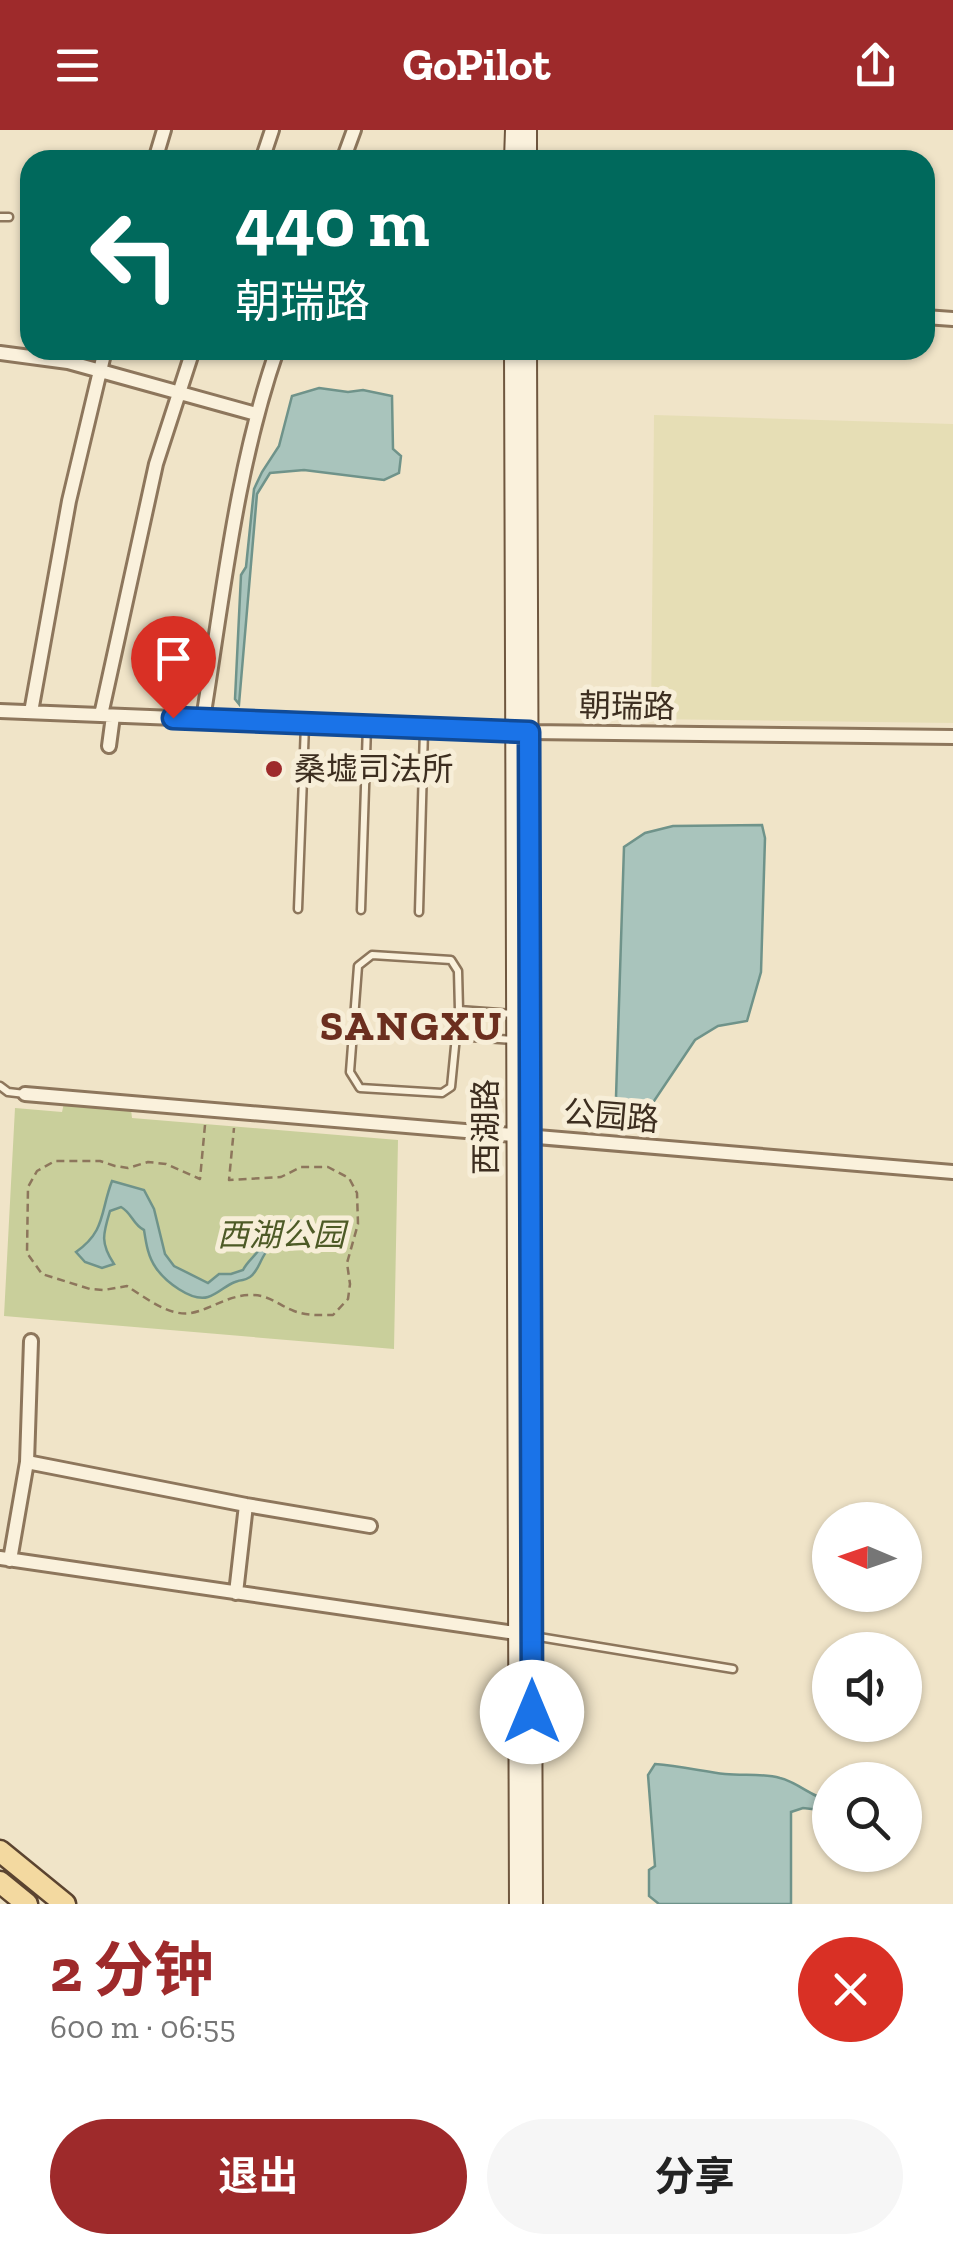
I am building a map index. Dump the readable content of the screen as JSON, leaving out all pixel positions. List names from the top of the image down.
{
  "streets": {
    "main road": ["西湖路"],
    "street": ["朝瑞路", "公园路"]
  },
  "crossings": [
    ["朝瑞路", "西湖路"],
    ["公园路", "西湖路"]
  ],
  "districts": ["SANGXU"],
  "parks": ["西湖公园"],
  "places": ["桑墟司法所"],
  "north": "left",
  "page": {
    "header": "GoPilot",
    "turn": ["440 m", "朝瑞路"],
    "heading": ["2 分钟", "600 m · 06:55"],
    "buttons": ["退出", "分享"]
  }
}
